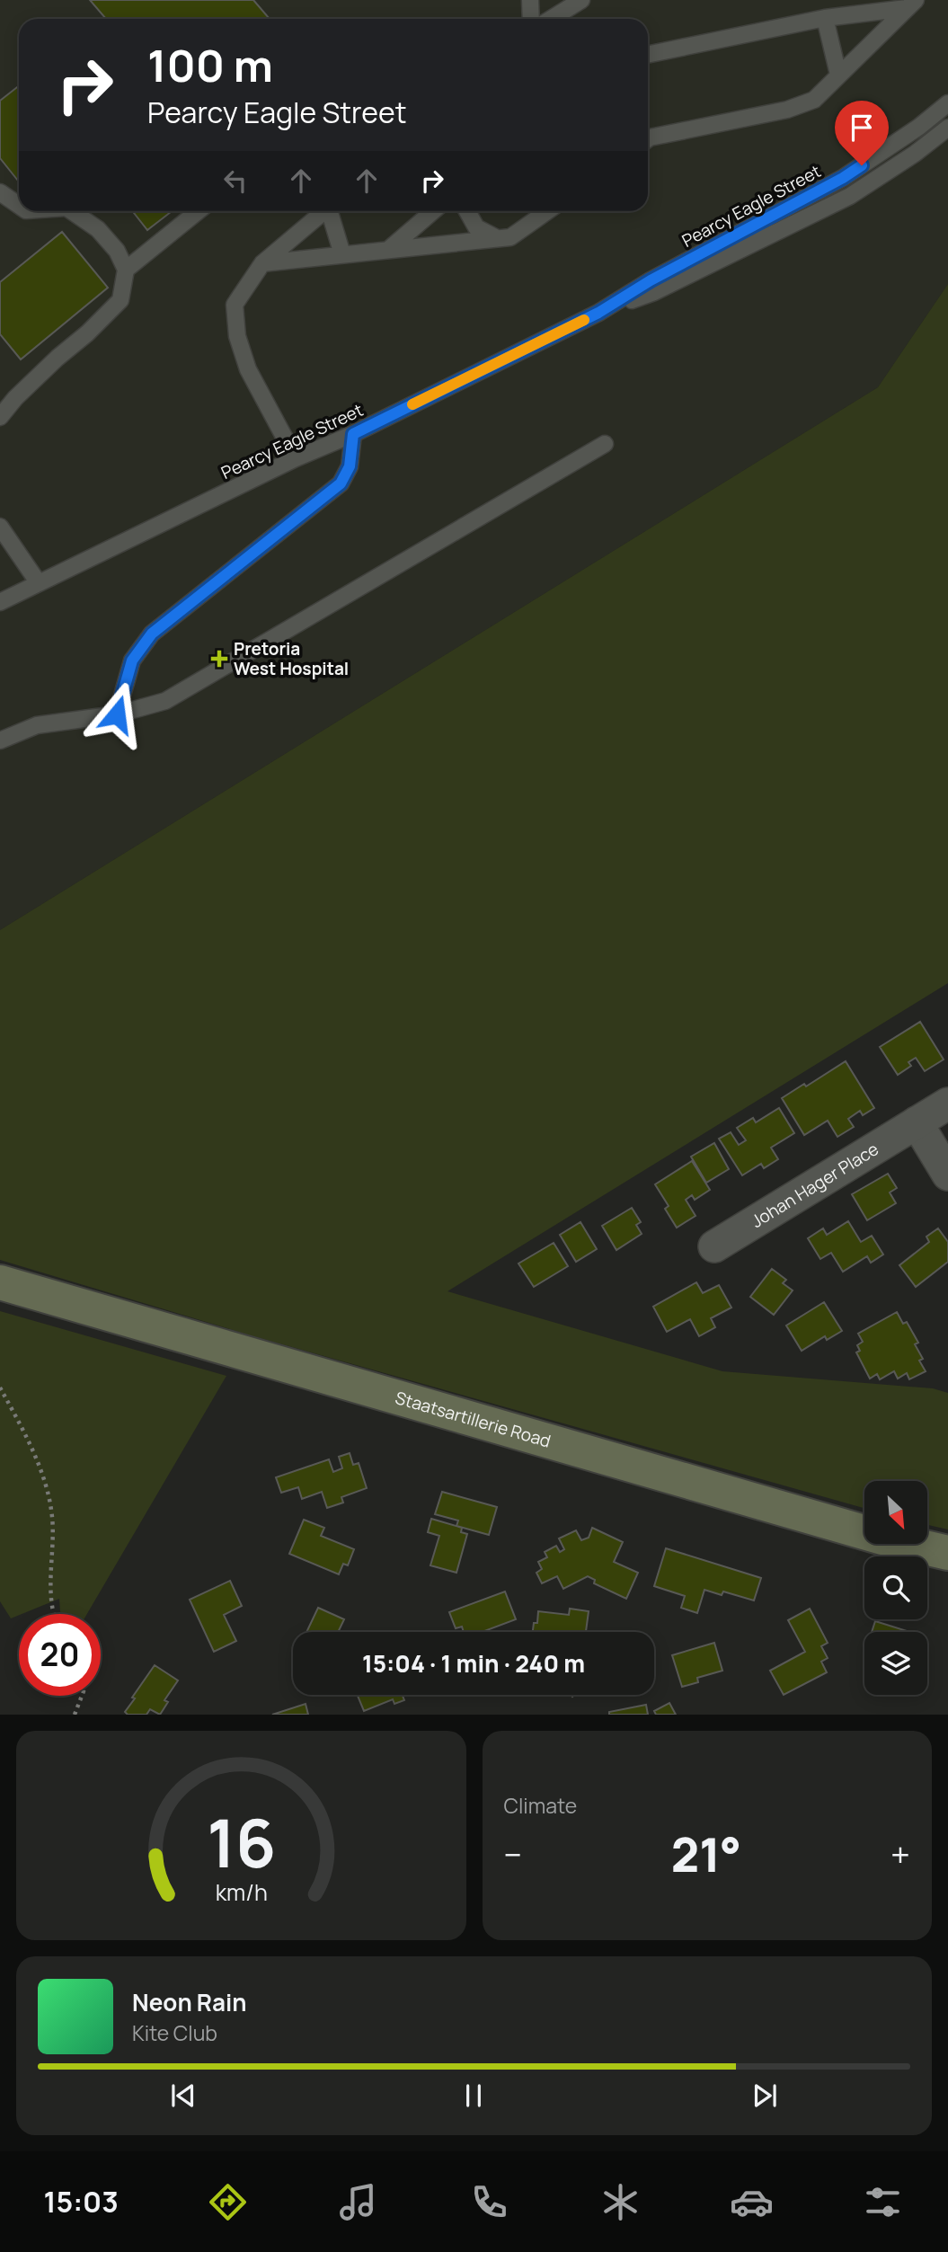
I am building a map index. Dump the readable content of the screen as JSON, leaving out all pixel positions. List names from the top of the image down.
{
  "streets": {
    "street": ["Johan Hager Place", "Staatsartillerie Road"],
    "lane": ["Pearcy Eagle Street"]
  },
  "places": {
    "health": ["Pretoria West Hospital"]
  },
  "north": "bottom right",
  "page": {
    "turn": ["100 m", "Pearcy Eagle Street"],
    "limit": "20",
    "trip": "15:04 · 1 min · 240 m",
    "tile": "Climate",
    "heat": ["−", "21°", "+"],
    "song": ["Neon Rain", "Kite Club"],
    "tabs": "15:03",
    "gauge": ["16", "km/h"]
  }
}
